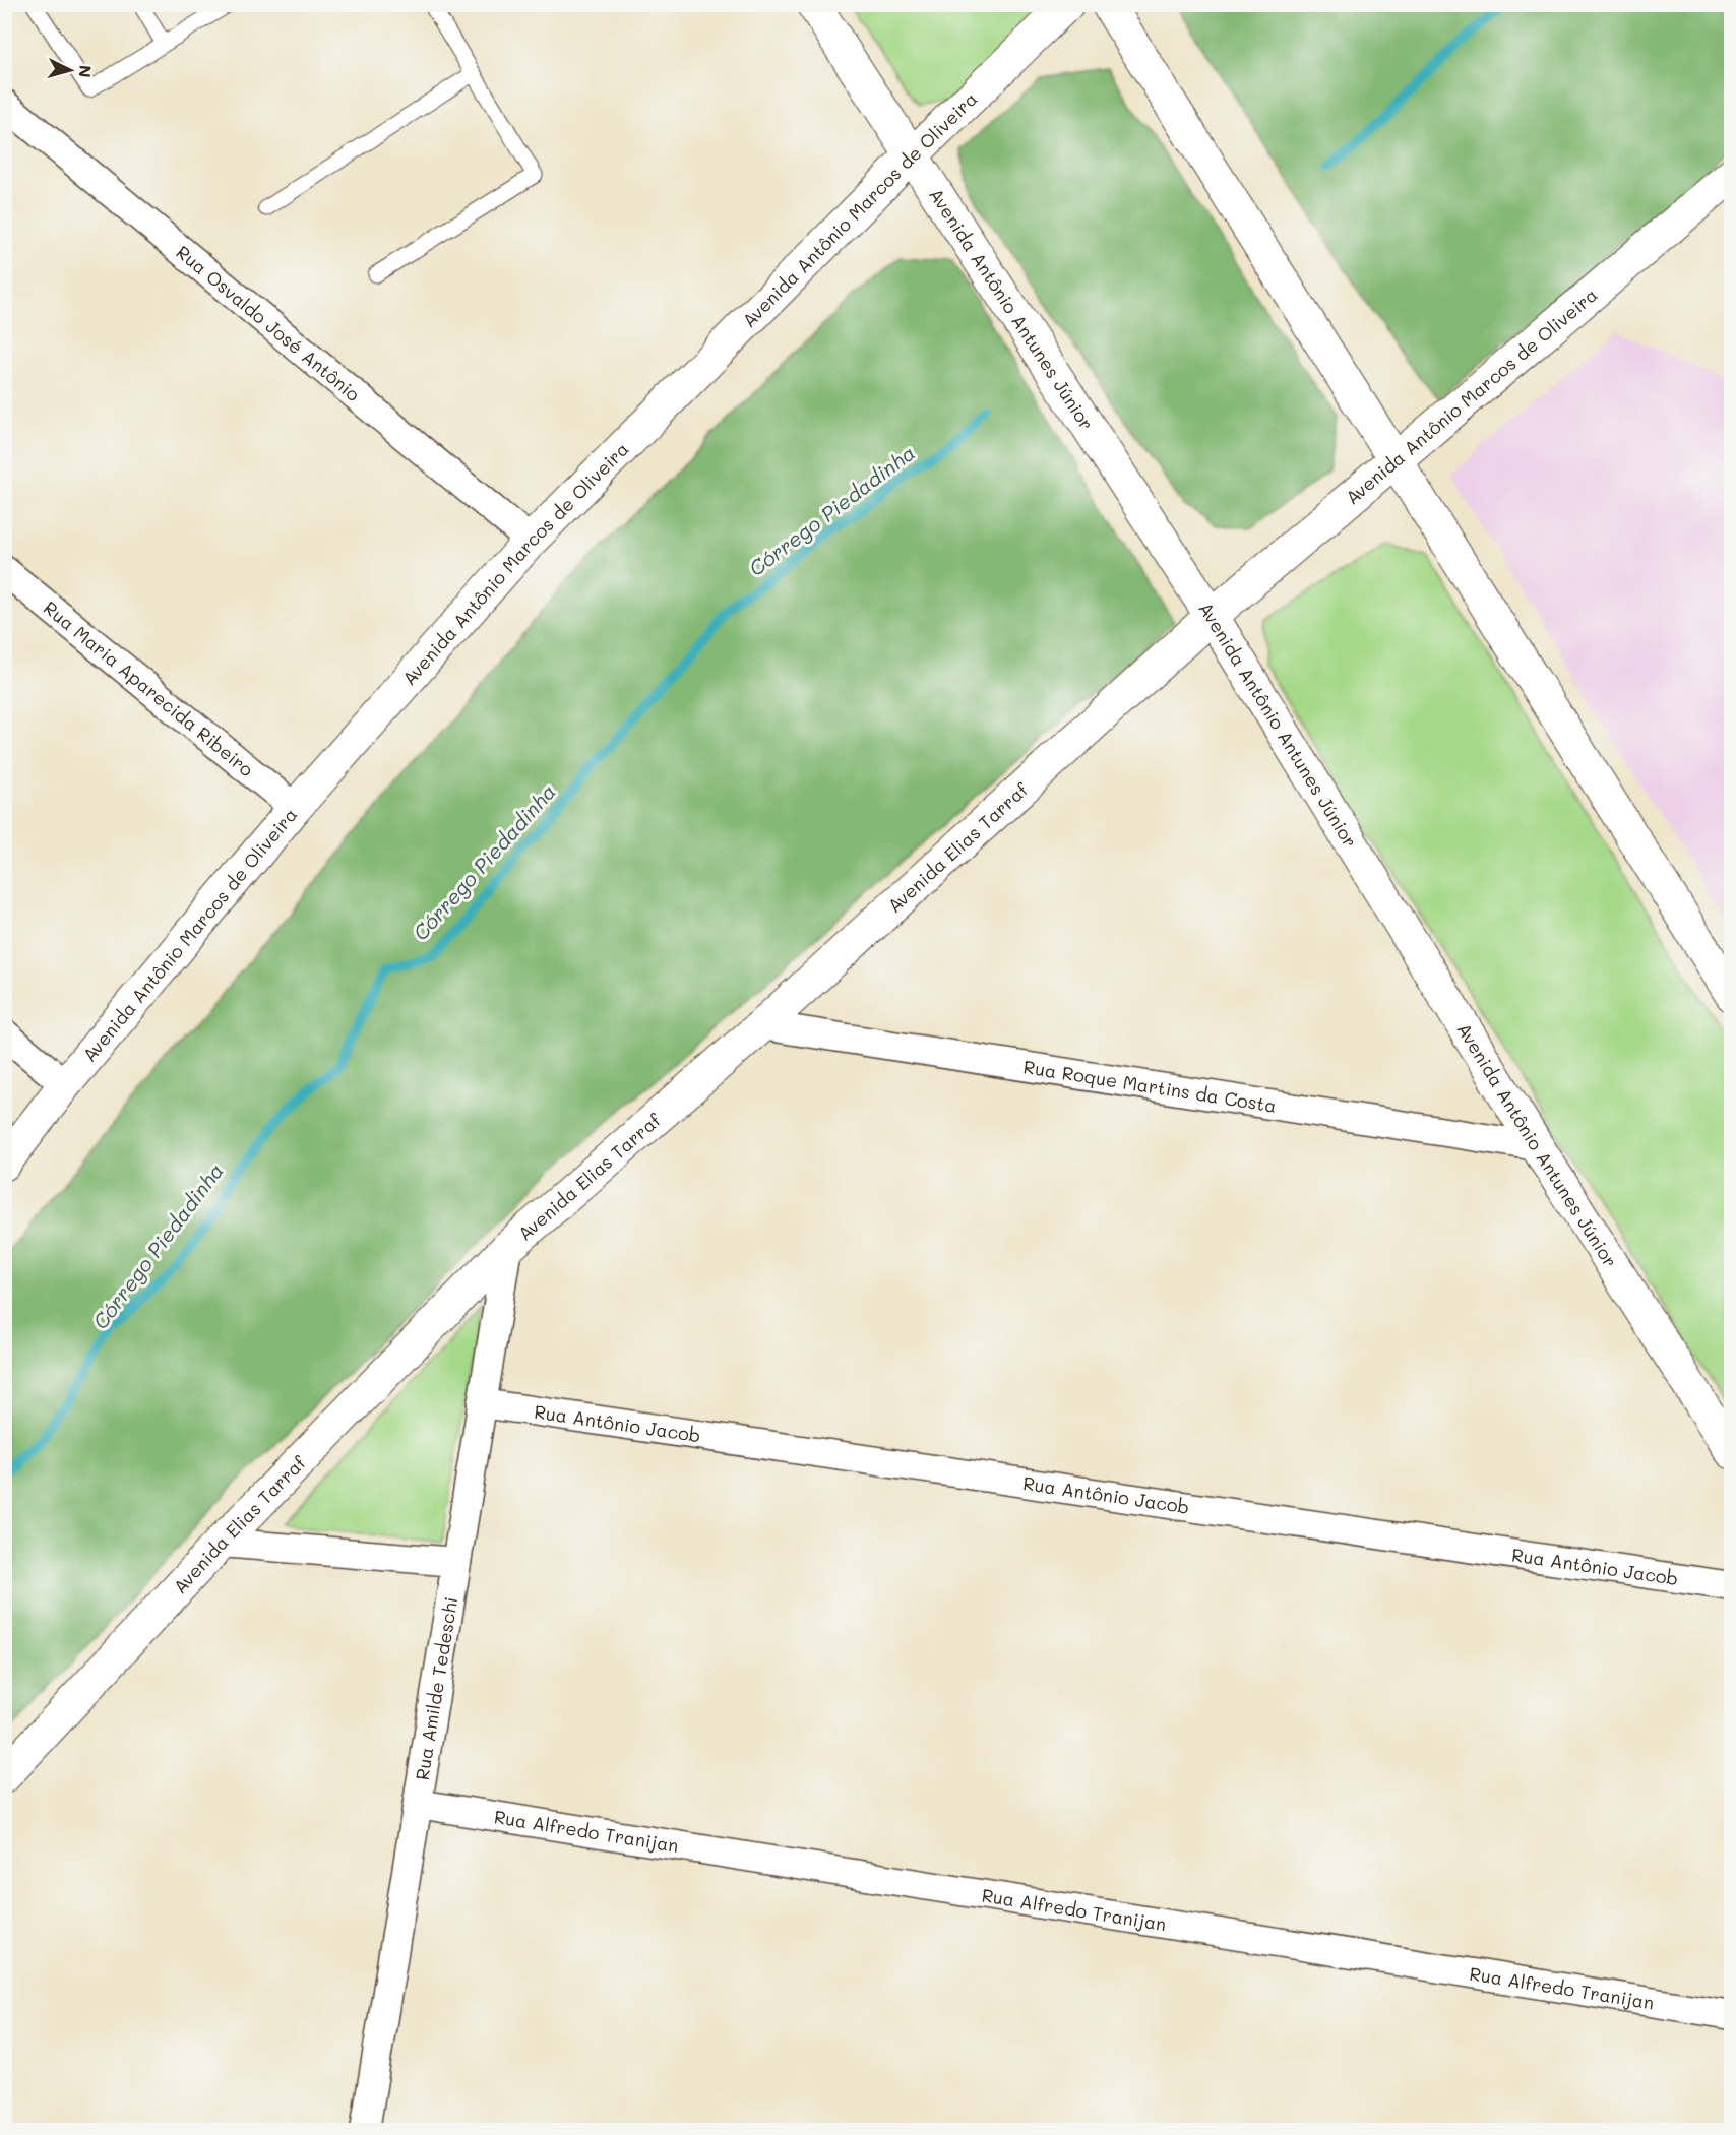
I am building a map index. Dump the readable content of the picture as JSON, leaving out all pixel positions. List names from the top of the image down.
{
  "streets": {
    "main road": ["Avenida Antônio Marcos de Oliveira", "Avenida Antônio Antunes Júnior", "Avenida Elias Tarraf"],
    "street": [
      "Rua Osvaldo José Antônio",
      "Rua Maria Aparecida Ribeiro",
      "Rua Roque Martins da Costa",
      "Rua Antônio Jacob",
      "Rua Amilde Tedeschi",
      "Rua Alfredo Tranijan"
    ]
  },
  "crossings": [
    ["Avenida Antônio Marcos de Oliveira", "Avenida Antônio Antunes Júnior"],
    ["Avenida Antônio Marcos de Oliveira", "Rua Osvaldo José Antônio"],
    ["Avenida Antônio Marcos de Oliveira", "Rua Maria Aparecida Ribeiro"],
    ["Avenida Antônio Marcos de Oliveira", "Avenida Elias Tarraf"],
    ["Avenida Antônio Antunes Júnior", "Avenida Elias Tarraf"],
    ["Avenida Antônio Antunes Júnior", "Rua Roque Martins da Costa"],
    ["Avenida Elias Tarraf", "Rua Roque Martins da Costa"],
    ["Avenida Elias Tarraf", "Rua Amilde Tedeschi"],
    ["Rua Antônio Jacob", "Rua Amilde Tedeschi"],
    ["Rua Amilde Tedeschi", "Rua Alfredo Tranijan"]
  ],
  "water": ["Córrego Piedadinha"],
  "north": "right"
}
